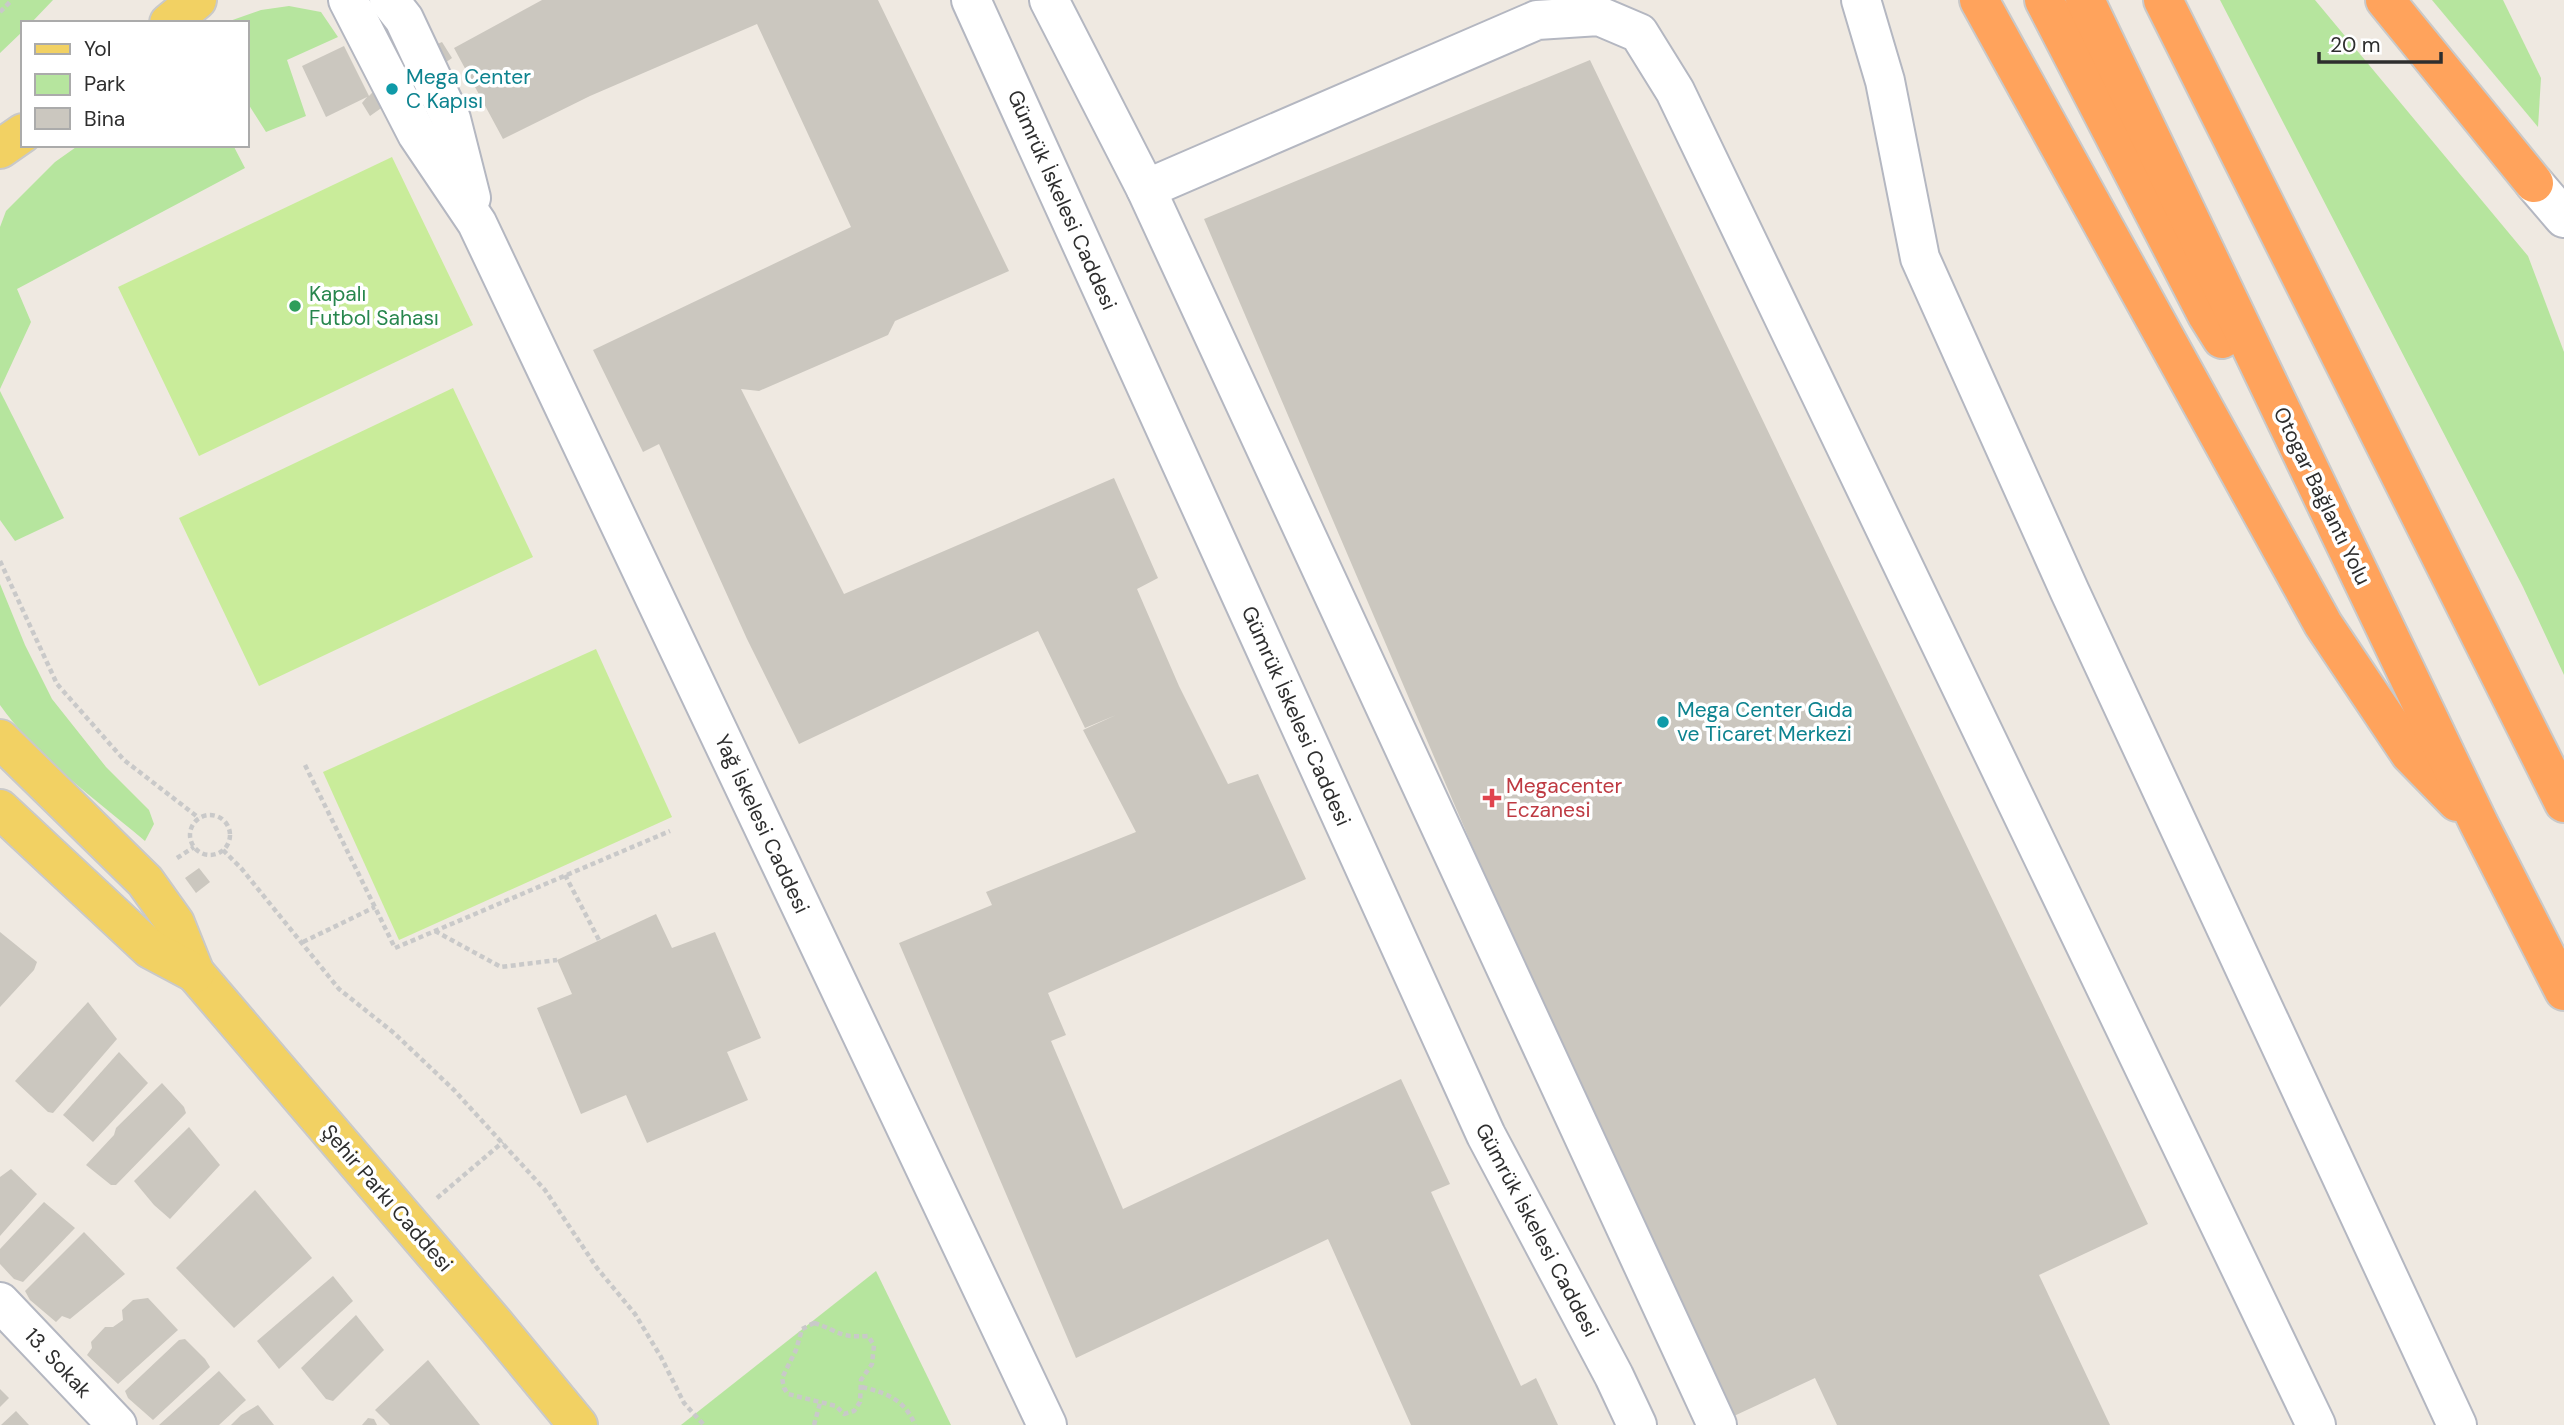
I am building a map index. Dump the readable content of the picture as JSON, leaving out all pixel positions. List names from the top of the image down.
{
  "streets": {
    "highway": ["Otogar Bağlantı Yolu"],
    "main road": ["Şehir Parkı Caddesi"],
    "street": ["Gümrük İskelesi Caddesi", "Yağ İskelesi Caddesi", "13. Sokak"]
  },
  "places": {
    "other": ["Mega Center C Kapısı", "Kapalı Futbol Sahası", "Mega Center Gıda ve Ticaret Merkezi"],
    "health": ["Megacenter Eczanesi"]
  },
  "legend": ["Yol", "Park", "Bina"],
  "scale_bar": "20 m"
}
